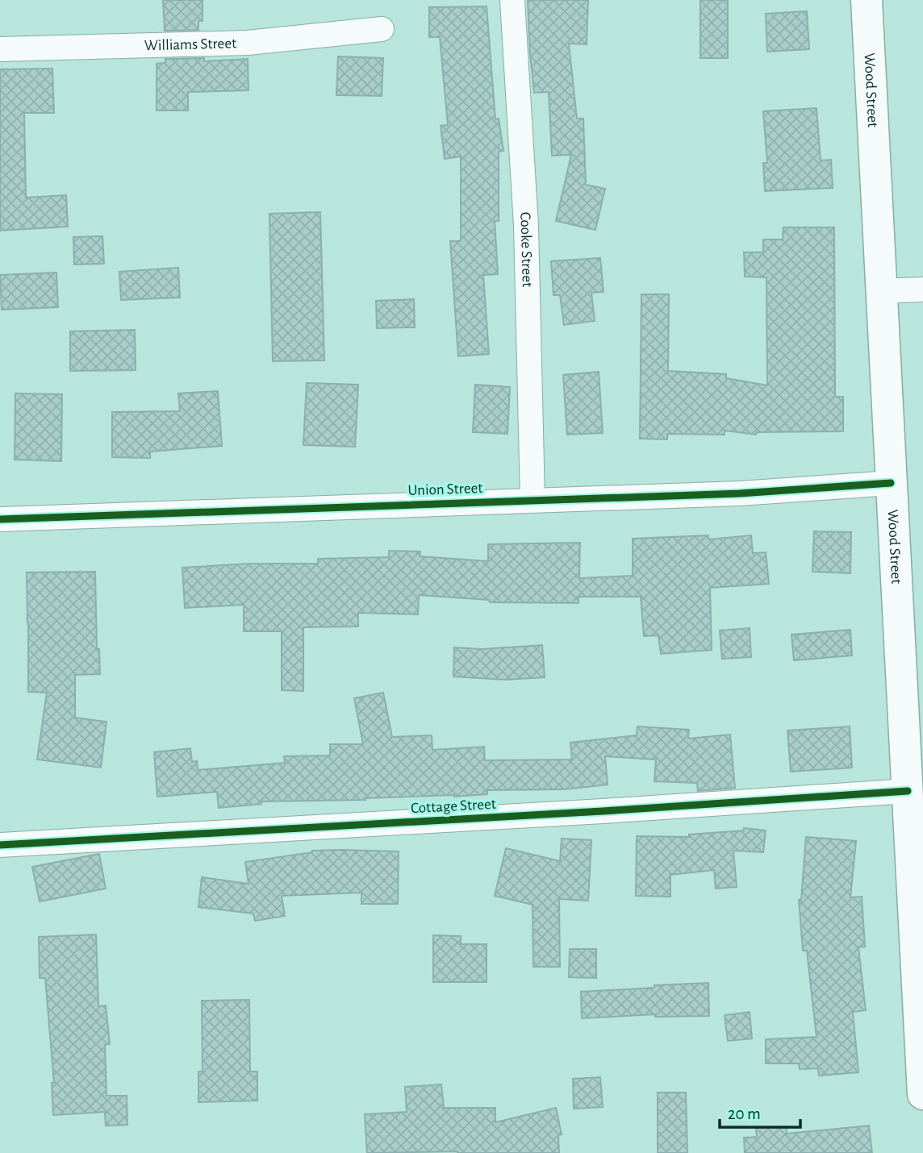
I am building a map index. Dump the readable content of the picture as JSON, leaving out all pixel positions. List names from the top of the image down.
{
  "streets": {
    "main road": ["Wood Street"],
    "street": [
      "Williams Street",
      "Cooke Street",
      "Union Street",
      "Cottage Street"
    ]
  },
  "crossings": [
    ["Wood Street", "Union Street"],
    ["Wood Street", "Cottage Street"],
    ["Cooke Street", "Union Street"]
  ],
  "scale_bar": "20 m"
}
